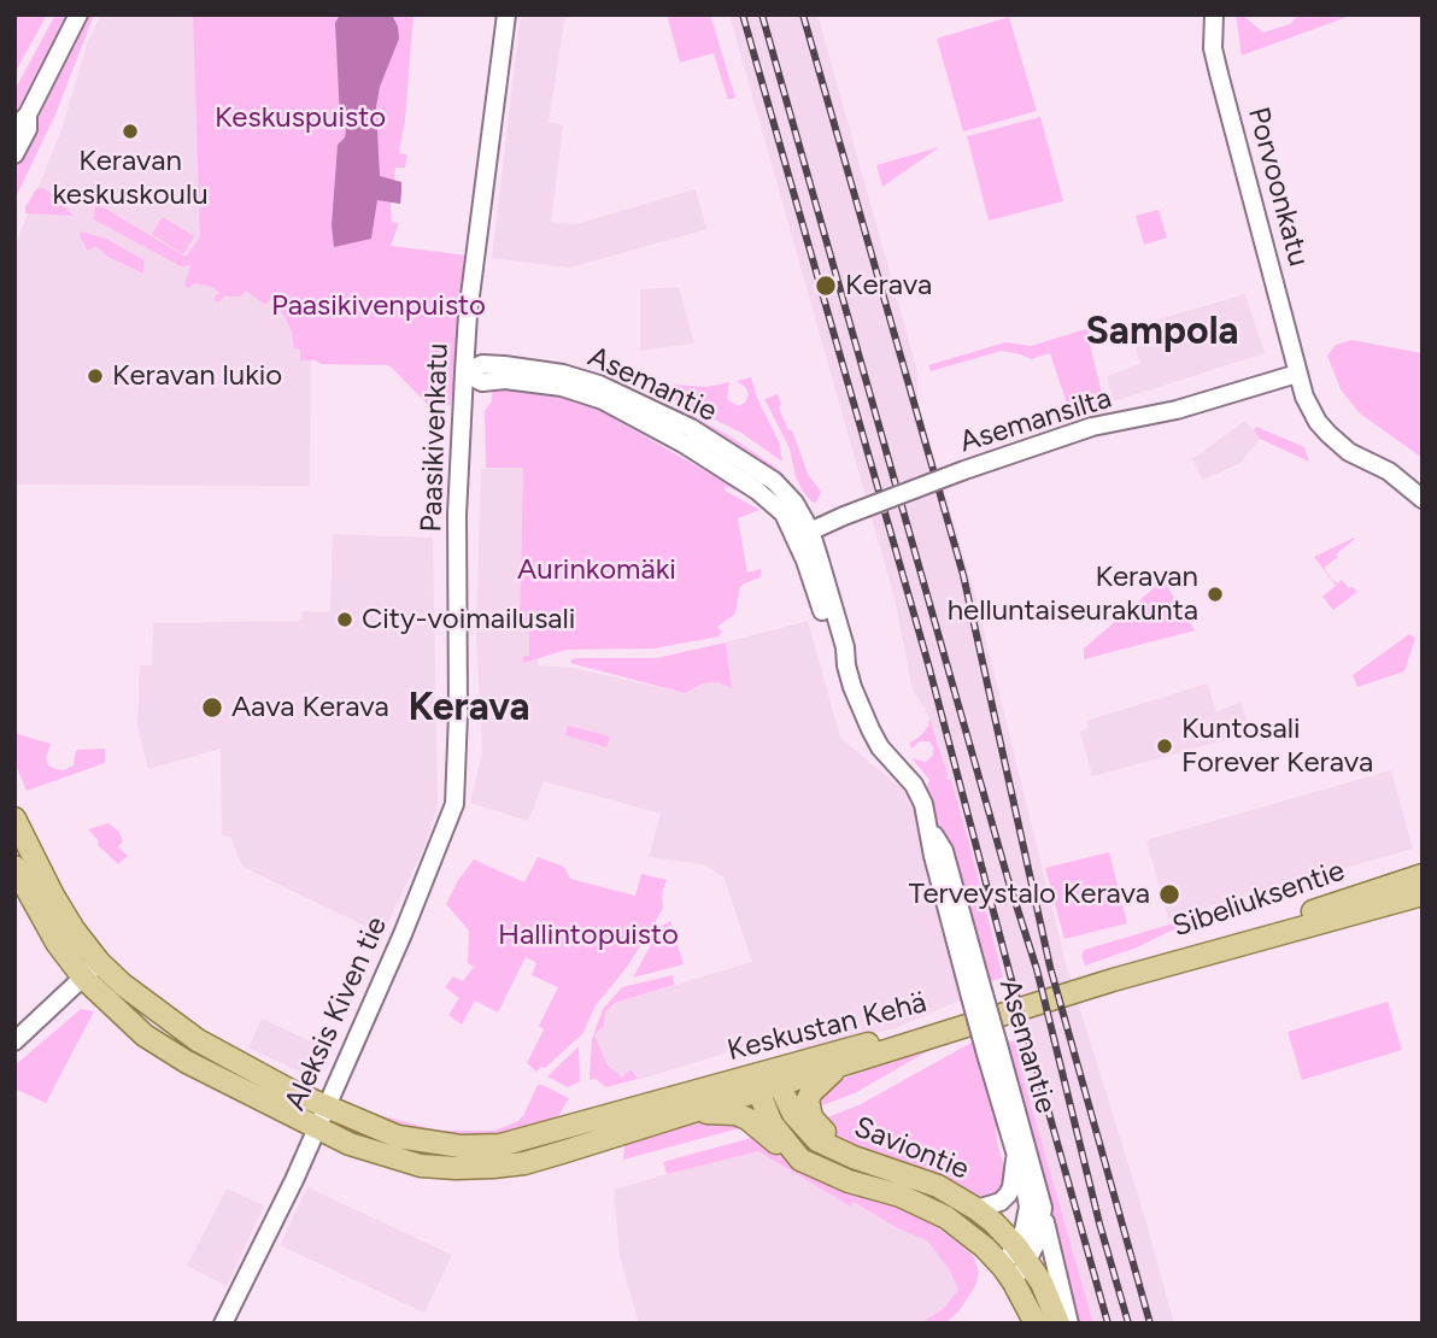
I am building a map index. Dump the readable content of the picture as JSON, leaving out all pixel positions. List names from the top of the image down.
{
  "streets": {
    "main road": ["Sibeliuksentie", "Keskustan Kehä", "Saviontie"],
    "street": [
      "Porvoonkatu",
      "Asemantie",
      "Asemansilta",
      "Paasikivenkatu",
      "Aleksis Kiven tie"
    ]
  },
  "crossings": [
    ["Porvoonkatu", "Asemansilta"],
    ["Asemantie", "Asemansilta"],
    ["Asemantie", "Paasikivenkatu"],
    ["Asemantie", "Saviontie"],
    ["Paasikivenkatu", "Aleksis Kiven tie"],
    ["Sibeliuksentie", "Keskustan Kehä"],
    ["Aleksis Kiven tie", "Keskustan Kehä"],
    ["Keskustan Kehä", "Saviontie"]
  ],
  "districts": ["Sampola", "Kerava"],
  "parks": [
    "Keskuspuisto",
    "Paasikivenpuisto",
    "Aurinkomäki",
    "Hallintopuisto"
  ],
  "places": [
    "Keravan keskuskoulu",
    "Kerava",
    "Keravan lukio",
    "Keravan helluntaiseurakunta",
    "City-voimailusali",
    "Aava Kerava",
    "Kuntosali Forever Kerava",
    "Terveystalo Kerava"
  ]
}
